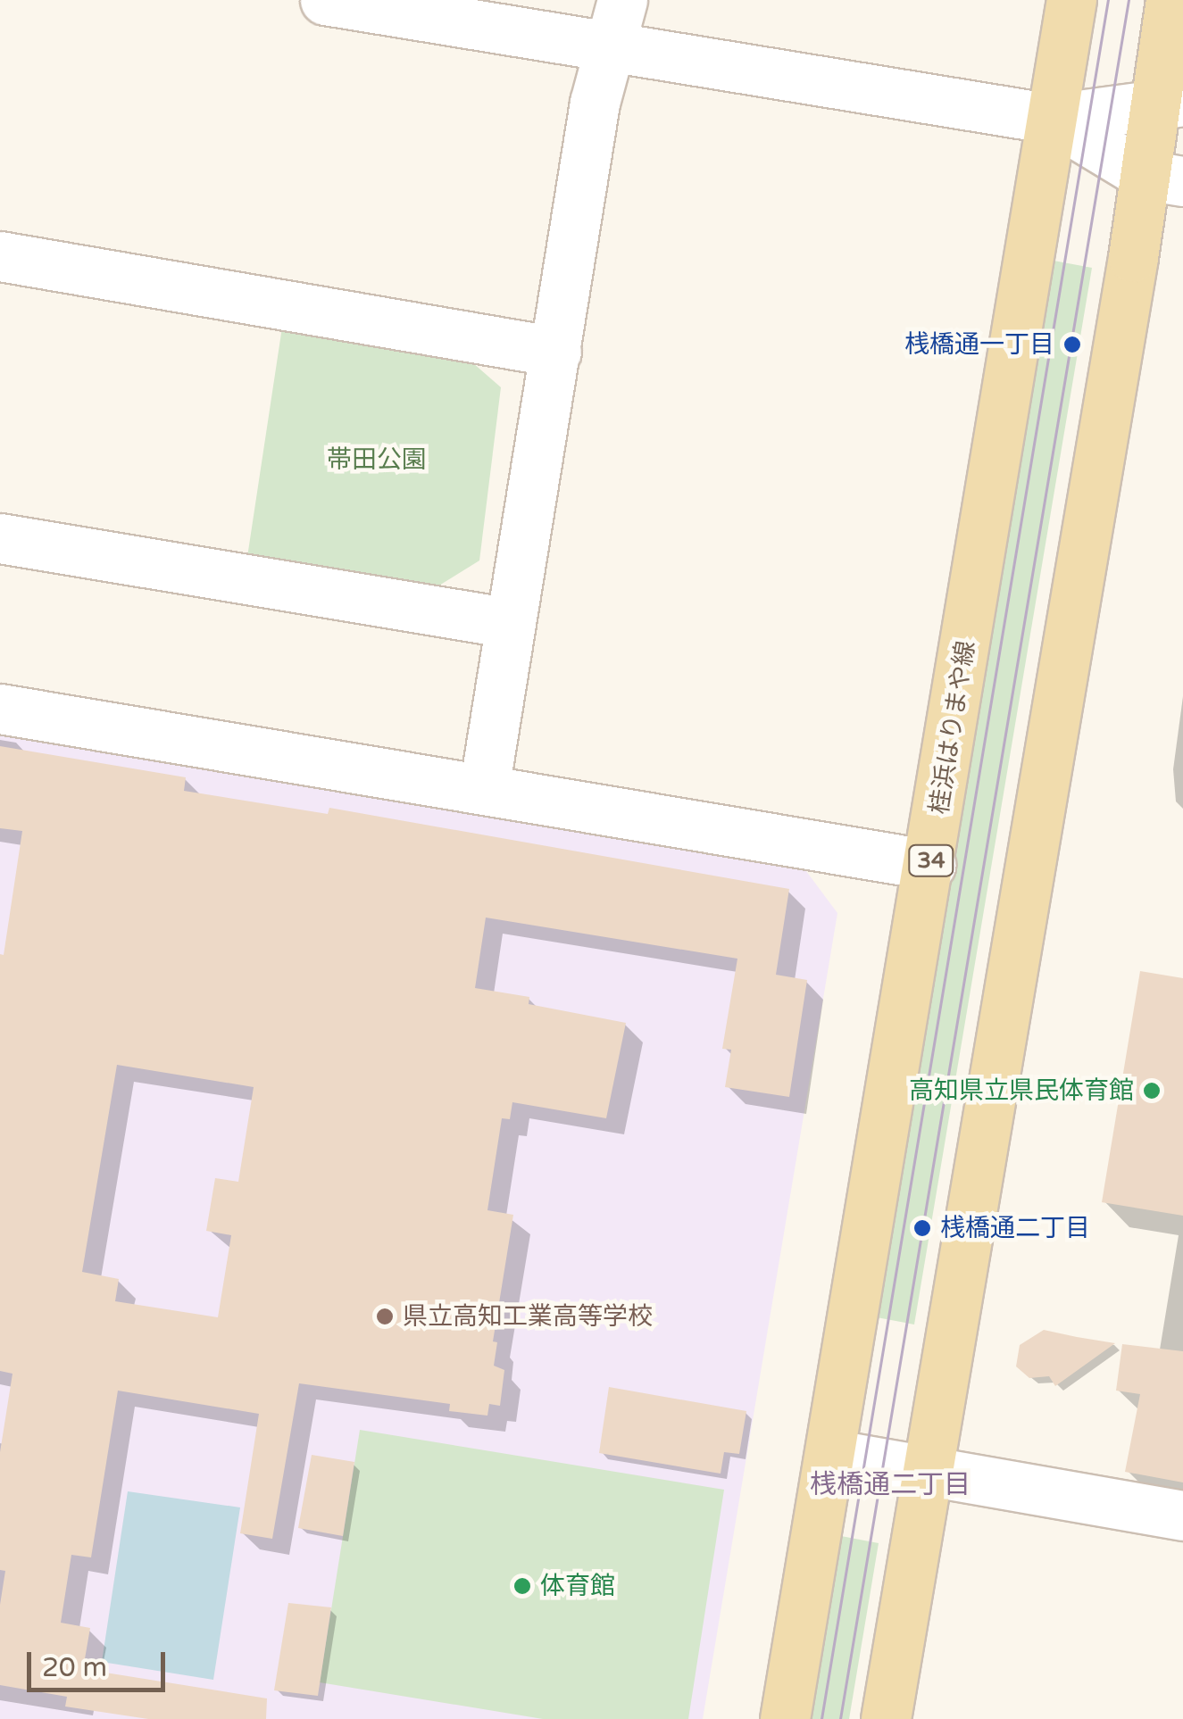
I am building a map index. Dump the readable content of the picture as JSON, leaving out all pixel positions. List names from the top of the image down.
{
  "streets": {
    "main road": ["桂浜はりまや線", "34"]
  },
  "districts": ["桟橋通二丁目"],
  "parks": ["帯田公園"],
  "places": [
    "桟橋通一丁目",
    "高知県立県民体育館",
    "桟橋通二丁目",
    "県立高知工業高等学校",
    "体育館"
  ],
  "scale_bar": "20 m"
}
